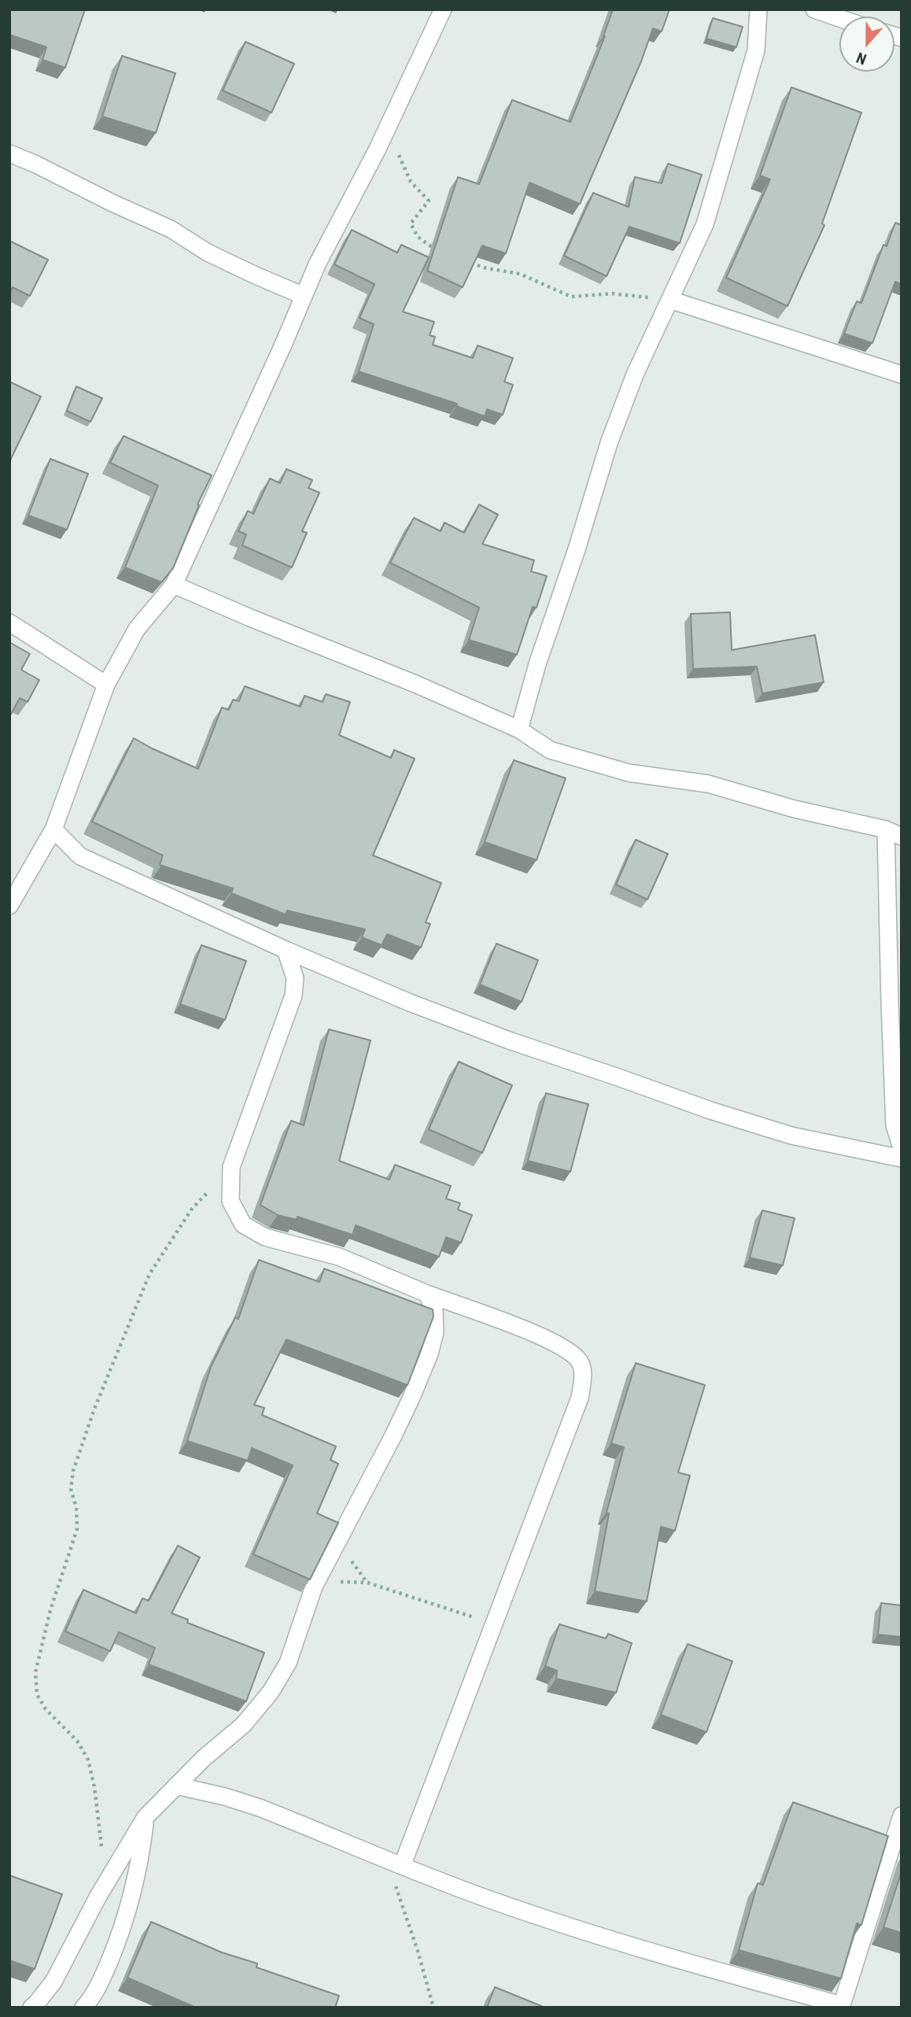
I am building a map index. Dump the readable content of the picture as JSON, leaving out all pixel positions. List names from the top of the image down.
{
  "north": "bottom"
}
